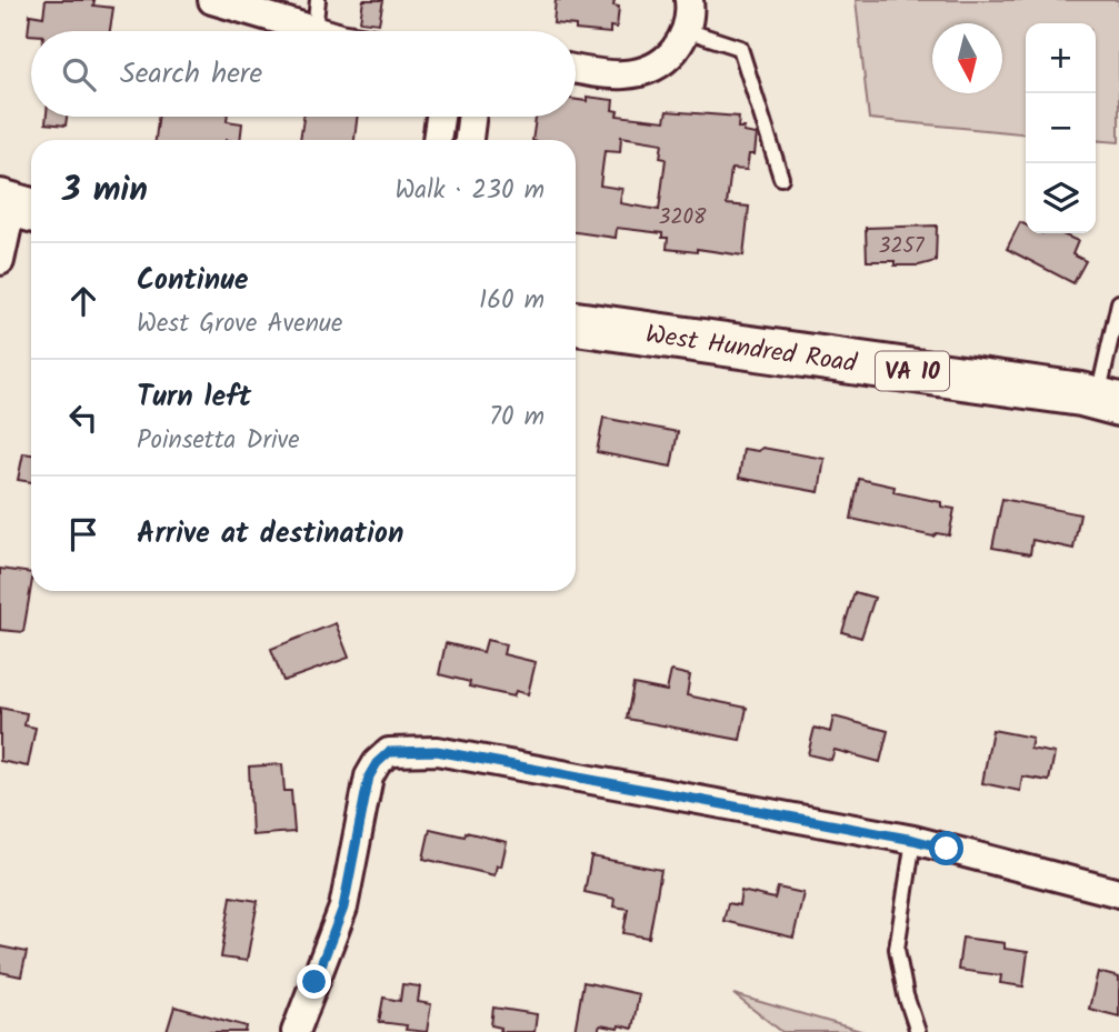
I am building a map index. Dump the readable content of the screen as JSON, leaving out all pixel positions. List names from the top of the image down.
{
  "streets": {
    "main road": ["West Hundred Road", "VA 10"]
  },
  "house_numbers": ["3208", "3257"],
  "north": "bottom",
  "page": {
    "map_buttons": ["+", "−"],
    "search": "Search here",
    "heading": ["3 min", "Walk · 230 m"],
    "list": [
      ["Continue", "West Grove Avenue", "160 m"],
      ["Turn left", "Poinsetta Drive", "70 m"],
      "Arrive at destination"
    ]
  }
}
